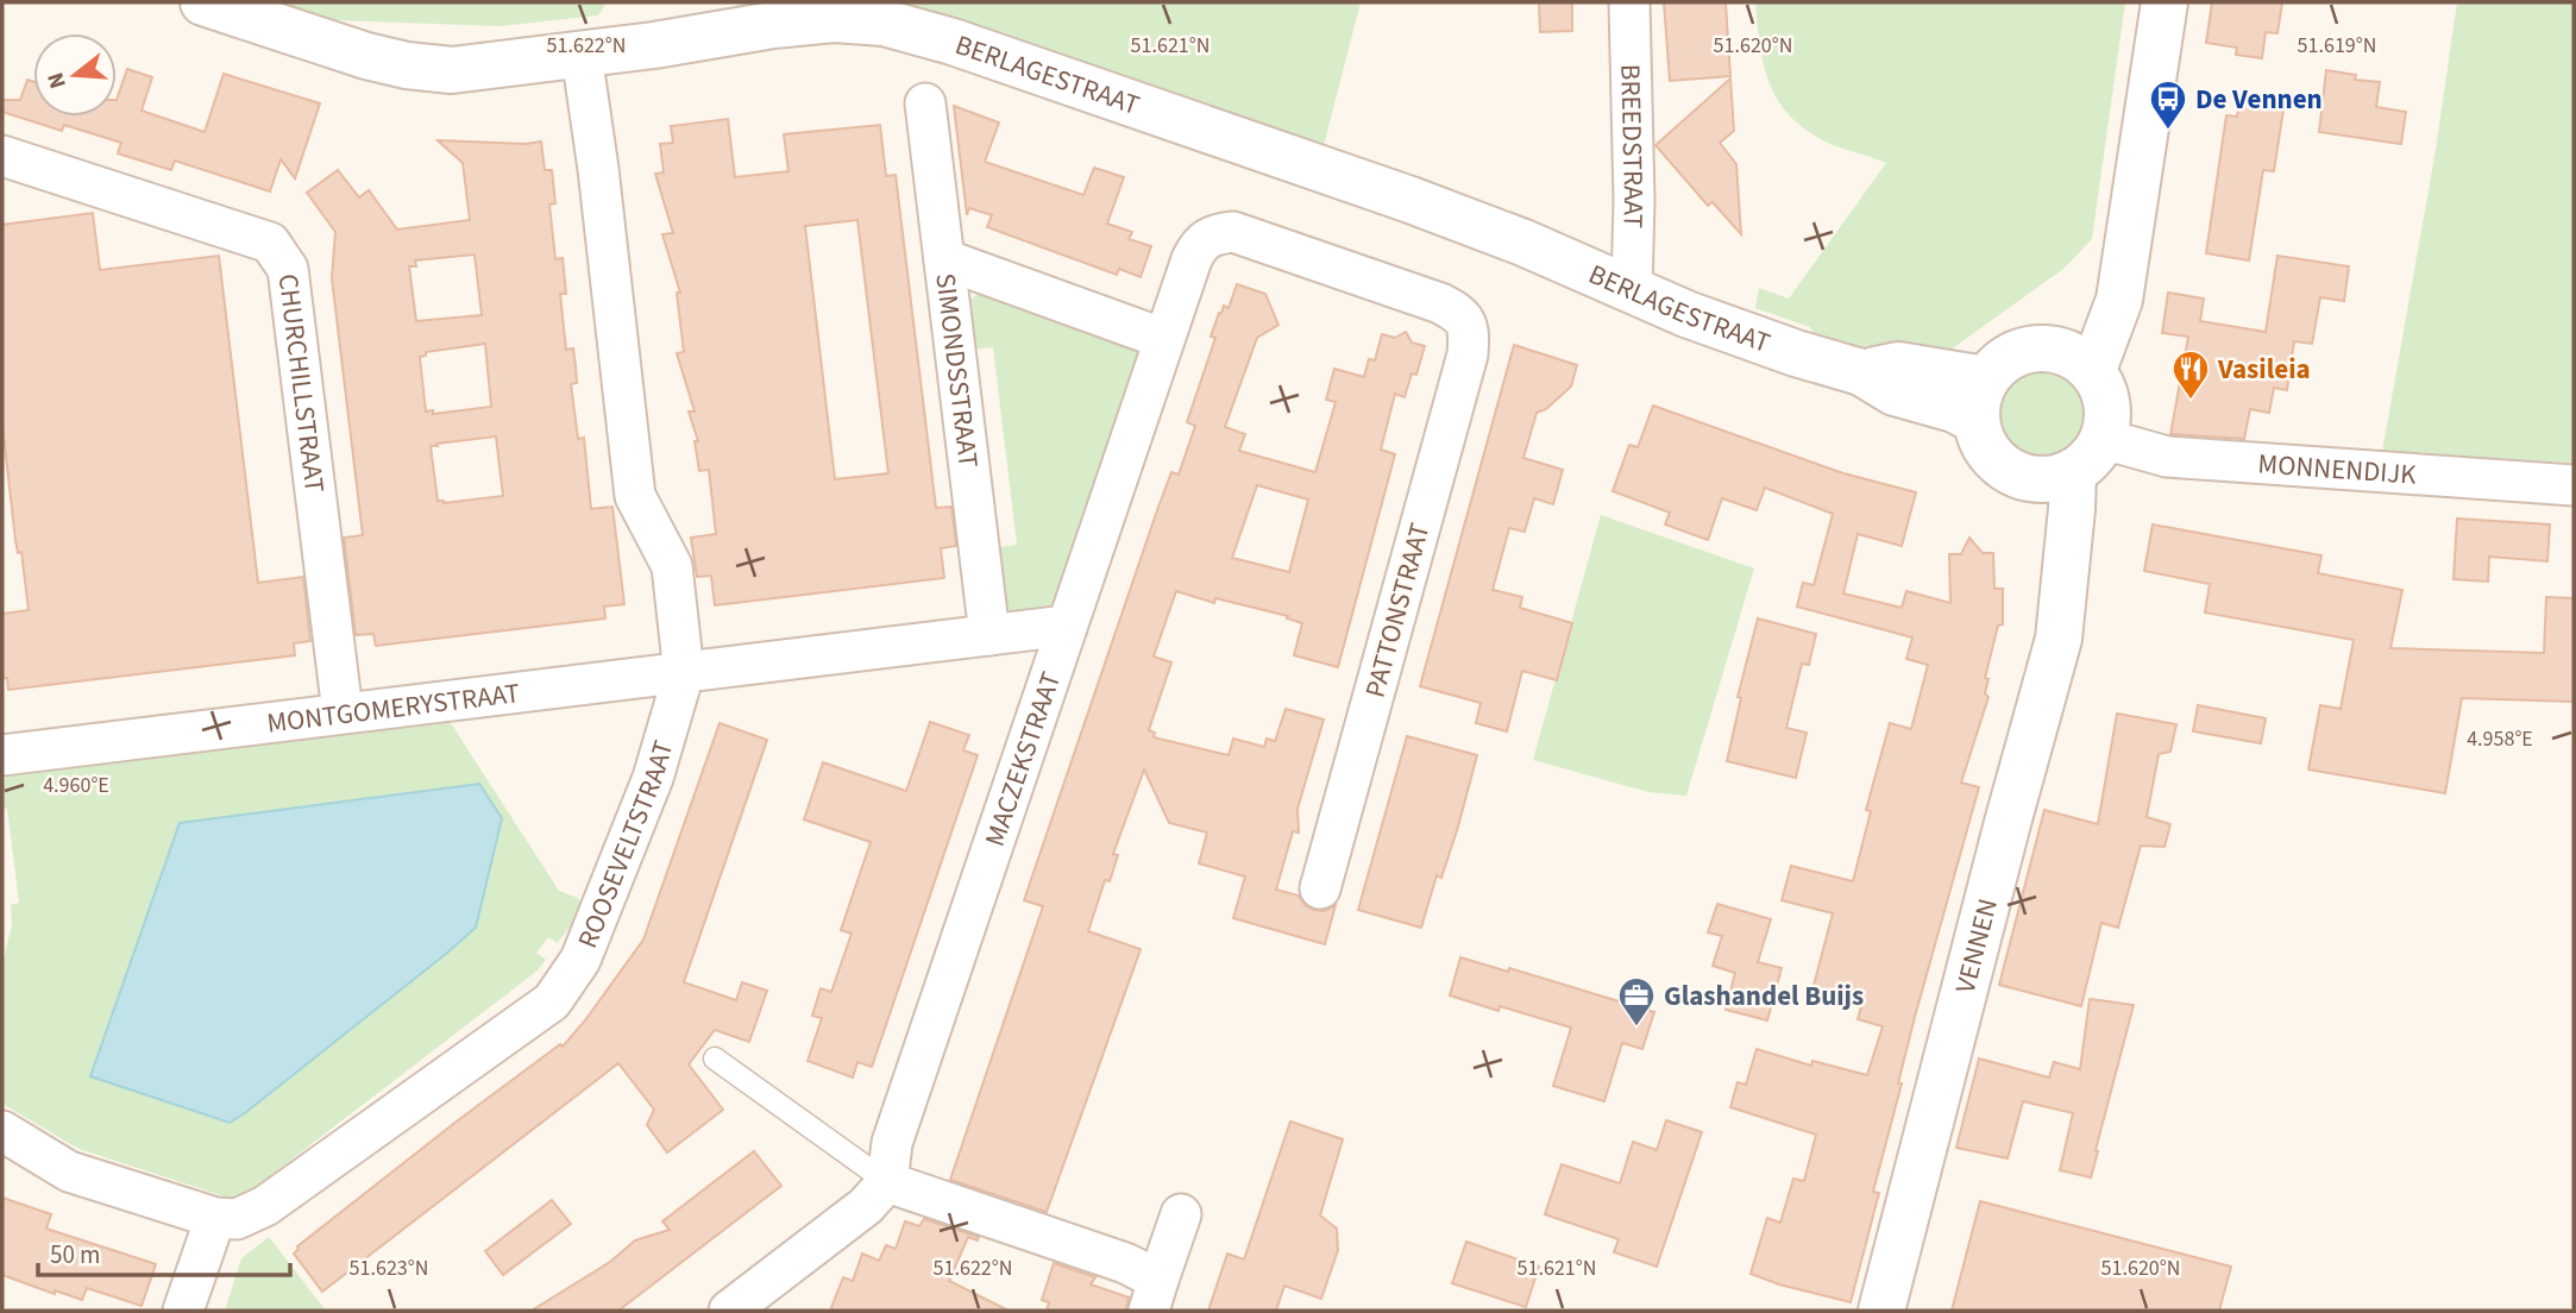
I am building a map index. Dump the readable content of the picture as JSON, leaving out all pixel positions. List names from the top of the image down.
{
  "streets": {
    "street": [
      "BERLAGESTRAAT",
      "BREEDSTRAAT",
      "SIMONDSSTRAAT",
      "CHURCHILLSTRAAT",
      "MONNENDIJK",
      "PATTONSTRAAT",
      "MONTGOMERYSTRAAT",
      "MACZEKSTRAAT",
      "ROOSEVELTSTRAAT",
      "VENNEN"
    ]
  },
  "crossings": [
    ["BERLAGESTRAAT", "BREEDSTRAAT"],
    ["BERLAGESTRAAT", "MONNENDIJK"],
    ["BERLAGESTRAAT", "ROOSEVELTSTRAAT"],
    ["BERLAGESTRAAT", "VENNEN"],
    ["CHURCHILLSTRAAT", "MONTGOMERYSTRAAT"],
    ["MONNENDIJK", "VENNEN"],
    ["PATTONSTRAAT", "MACZEKSTRAAT"],
    ["MONTGOMERYSTRAAT", "ROOSEVELTSTRAAT"]
  ],
  "places": {
    "bus stop": ["De Vennen"],
    "restaurant": ["Vasileia"],
    "office": ["Glashandel Buijs"]
  },
  "scale_bar": "50 m",
  "north": "left",
  "coordinates": [
    "51.622°N",
    "51.621°N",
    "51.620°N",
    "51.619°N",
    "4.958°E",
    "4.960°E",
    "51.623°N"
  ]
}
